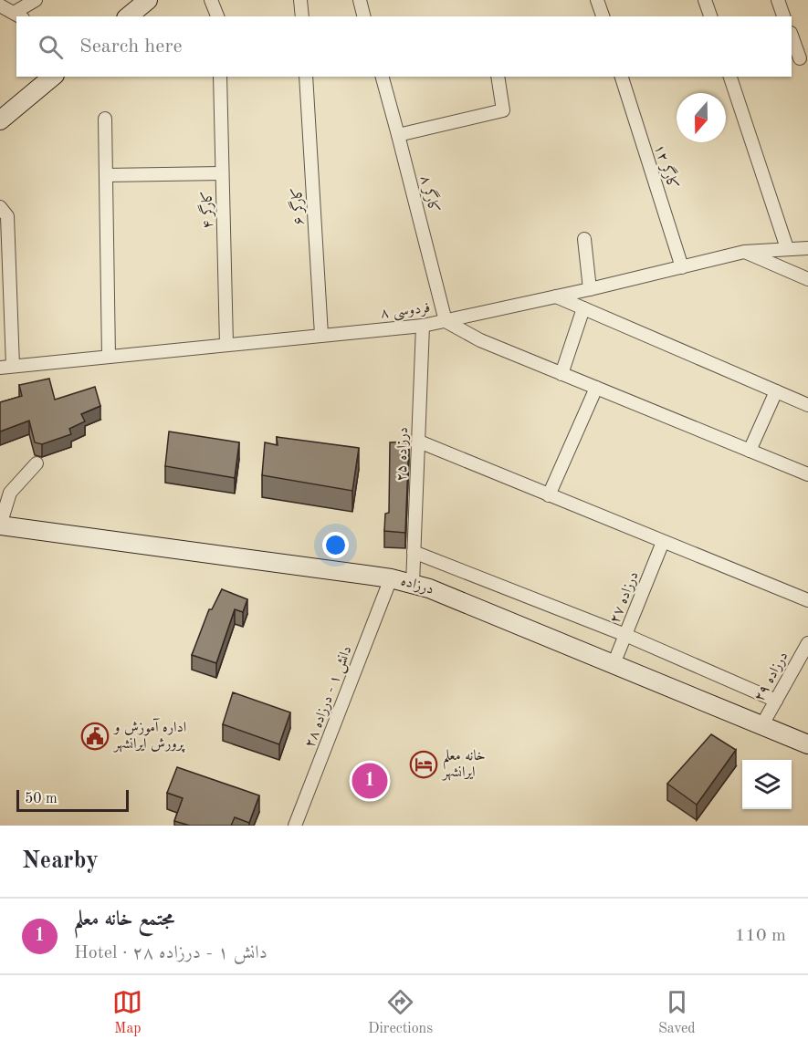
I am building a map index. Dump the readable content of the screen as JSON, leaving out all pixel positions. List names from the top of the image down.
{
  "streets": {
    "main road": ["درزاده"],
    "street": [
      "کارگر ۱۲",
      "کارگر ۸",
      "کارگر ۶",
      "کارگر ۴",
      "فردوسی ۸",
      "درزاده ۲۵",
      "درزاده ۲۷",
      "درزاده ۲۹",
      "دانش ۱ - درزاده ۲۸"
    ]
  },
  "crossings": [
    ["کارگر ۱۲", "فردوسی ۸"],
    ["کارگر ۸", "فردوسی ۸"],
    ["کارگر ۶", "فردوسی ۸"],
    ["کارگر ۴", "فردوسی ۸"],
    ["فردوسی ۸", "درزاده ۲۵"],
    ["درزاده ۲۵", "درزاده"],
    ["درزاده", "درزاده ۲۷"],
    ["درزاده", "درزاده ۲۹"],
    ["درزاده", "دانش ۱ - درزاده ۲۸"]
  ],
  "places": {
    "public building": ["اداره آموزش و پرورش ایرانشهر"],
    "hotel": ["خانه معلم ایرانشهر"]
  },
  "scale_bar": "50 m",
  "north": "bottom",
  "page": {
    "search": "Search here",
    "pins": "1",
    "scale": "50 m",
    "heading": "Nearby",
    "list": [
      {
        "mark": "1",
        "name": "مجتمع خانه معلم",
        "note": "Hotel · دانش ۱ - درزاده ۲۸",
        "value": "110 m"
      }
    ],
    "nav": ["Map", "Directions", "Saved"]
  }
}
